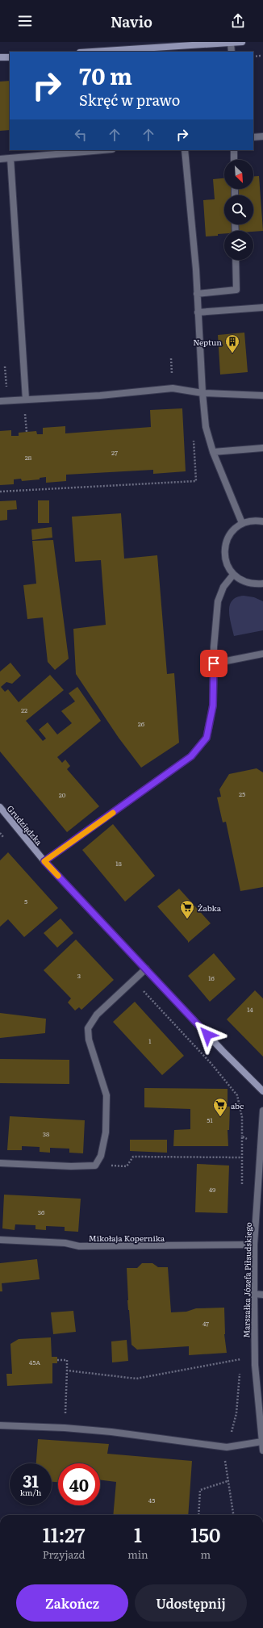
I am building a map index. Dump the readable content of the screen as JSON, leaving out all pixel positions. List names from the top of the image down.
{
  "streets": {
    "street": ["Grudziądzka", "Mikołaja Kopernika", "Marszałka Józefa Piłsudskiego"]
  },
  "crossings": [
    ["Mikołaja Kopernika", "Marszałka Józefa Piłsudskiego"]
  ],
  "places": {
    "building": ["Neptun"],
    "supermarket": ["Żabka", "abc"]
  },
  "house_numbers": [
    "27",
    "28",
    "22",
    "26",
    "25",
    "20",
    "18",
    "5",
    "3",
    "16",
    "14",
    "1",
    "51",
    "38",
    "49",
    "36",
    "47",
    "45A",
    "45"
  ],
  "north": "bottom right",
  "page": {
    "header": "Navio",
    "turn": ["70 m", "Skręć w prawo"],
    "speed": "31 km/h",
    "limit": "40",
    "eta": [
      "11:27",
      "Przyjazd",
      "1",
      "min",
      "150",
      "m"
    ],
    "buttons": ["Zakończ", "Udostępnij"]
  }
}
